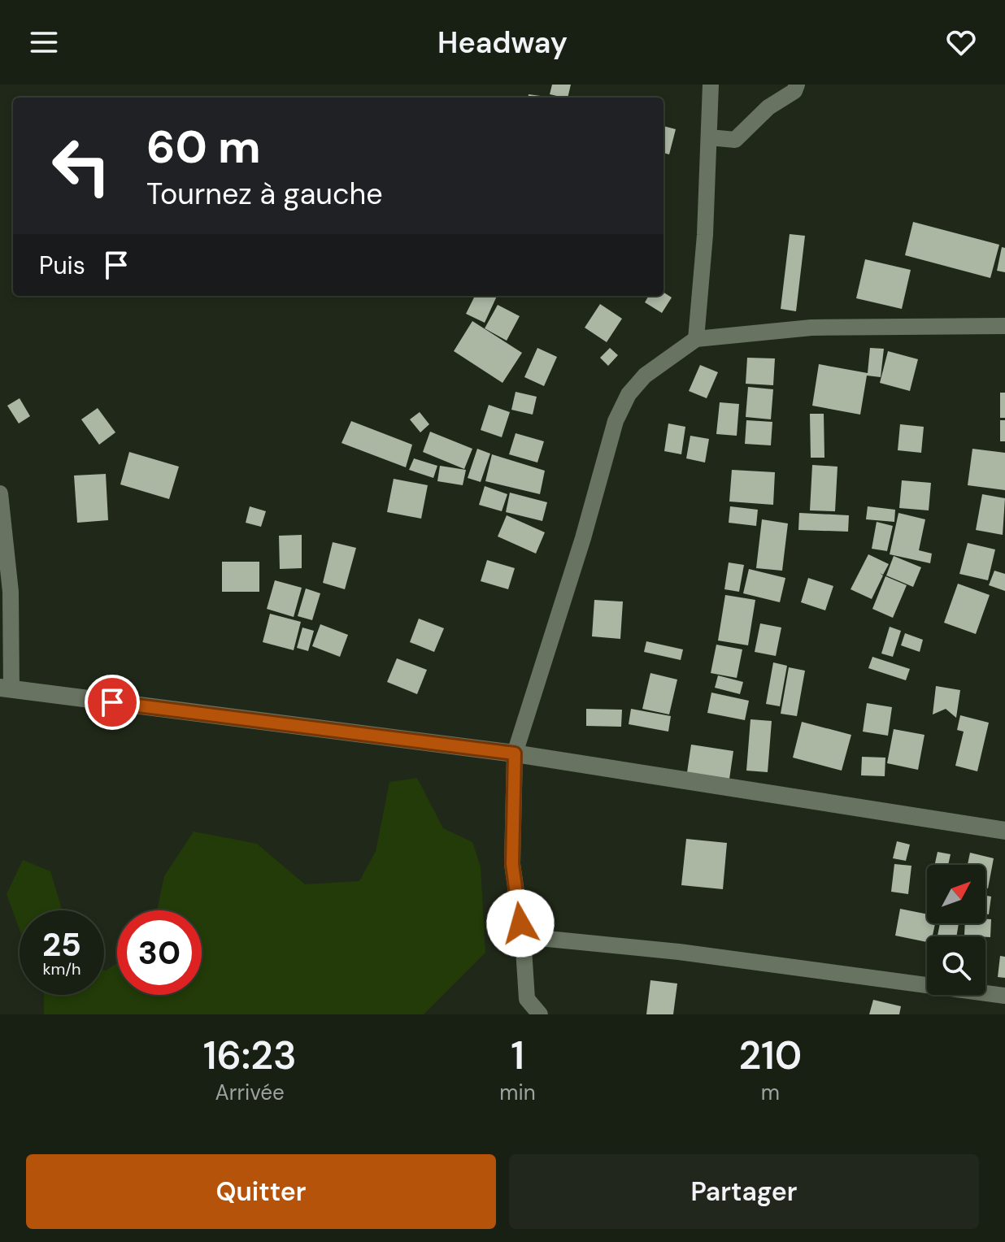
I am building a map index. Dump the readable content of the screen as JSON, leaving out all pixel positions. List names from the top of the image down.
{
  "north": "top right",
  "page": {
    "header": "Headway",
    "turn": ["60 m", "Tournez à gauche"],
    "then": "Puis",
    "speed": "25 km/h",
    "limit": "30",
    "eta": [
      "16:23",
      "Arrivée",
      "1",
      "min",
      "210",
      "m"
    ],
    "buttons": ["Quitter", "Partager"]
  }
}
